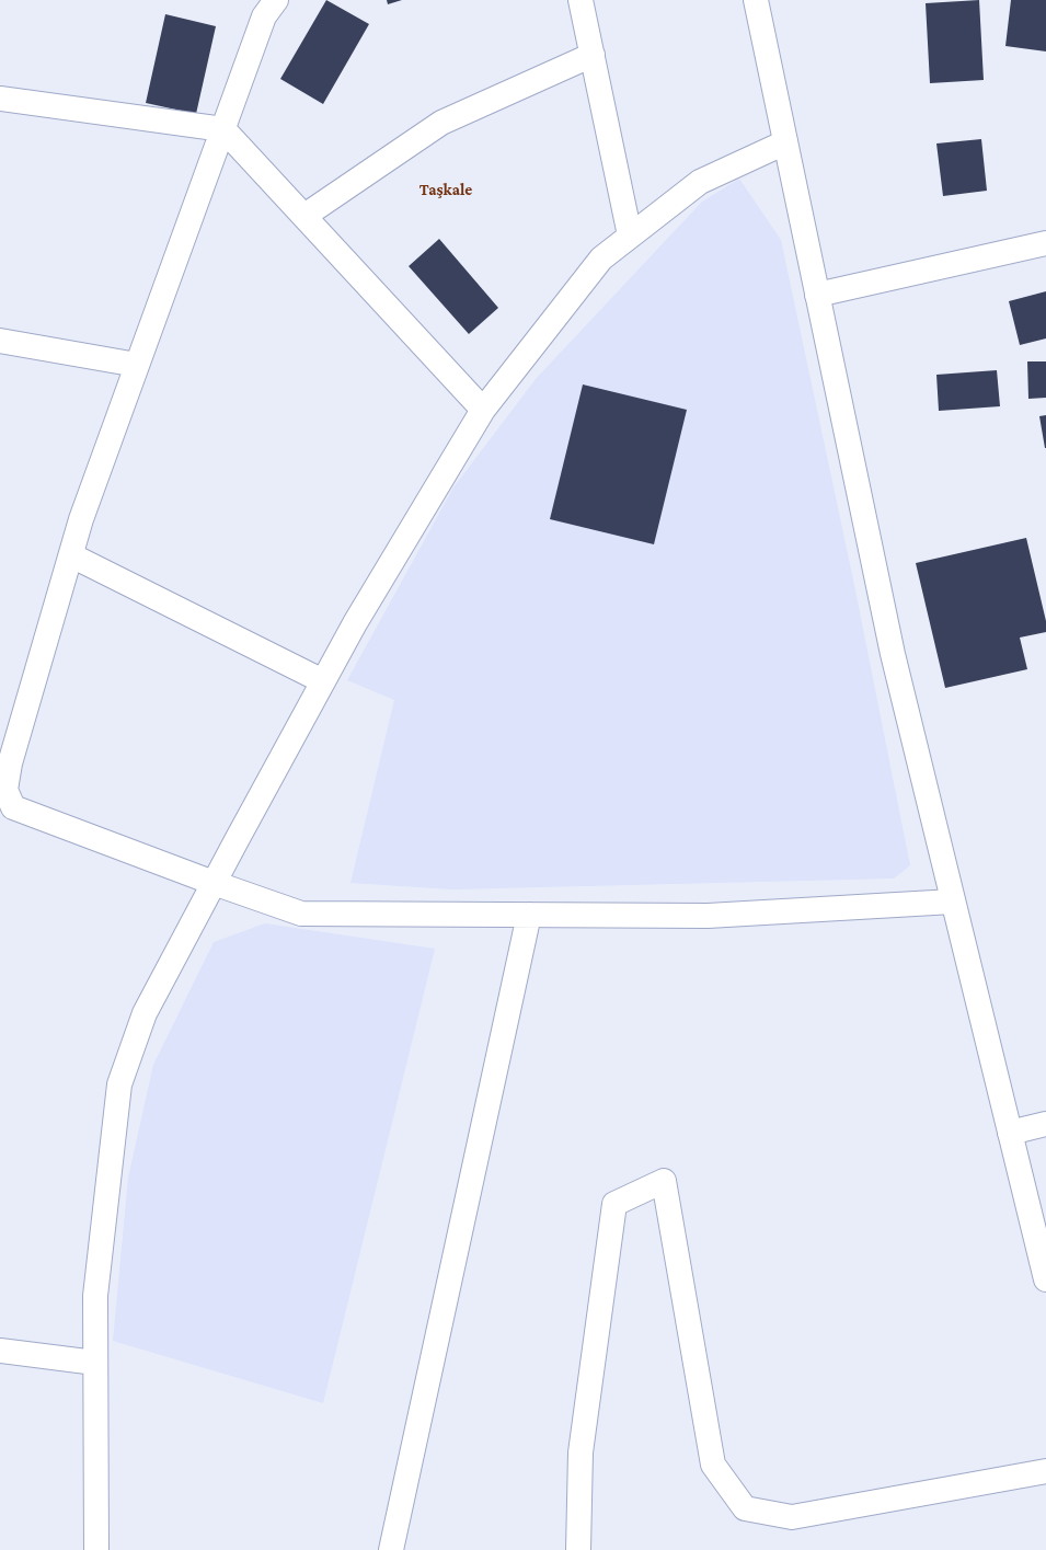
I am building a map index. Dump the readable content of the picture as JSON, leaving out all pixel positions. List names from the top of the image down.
{
  "districts": ["Taşkale"]
}
